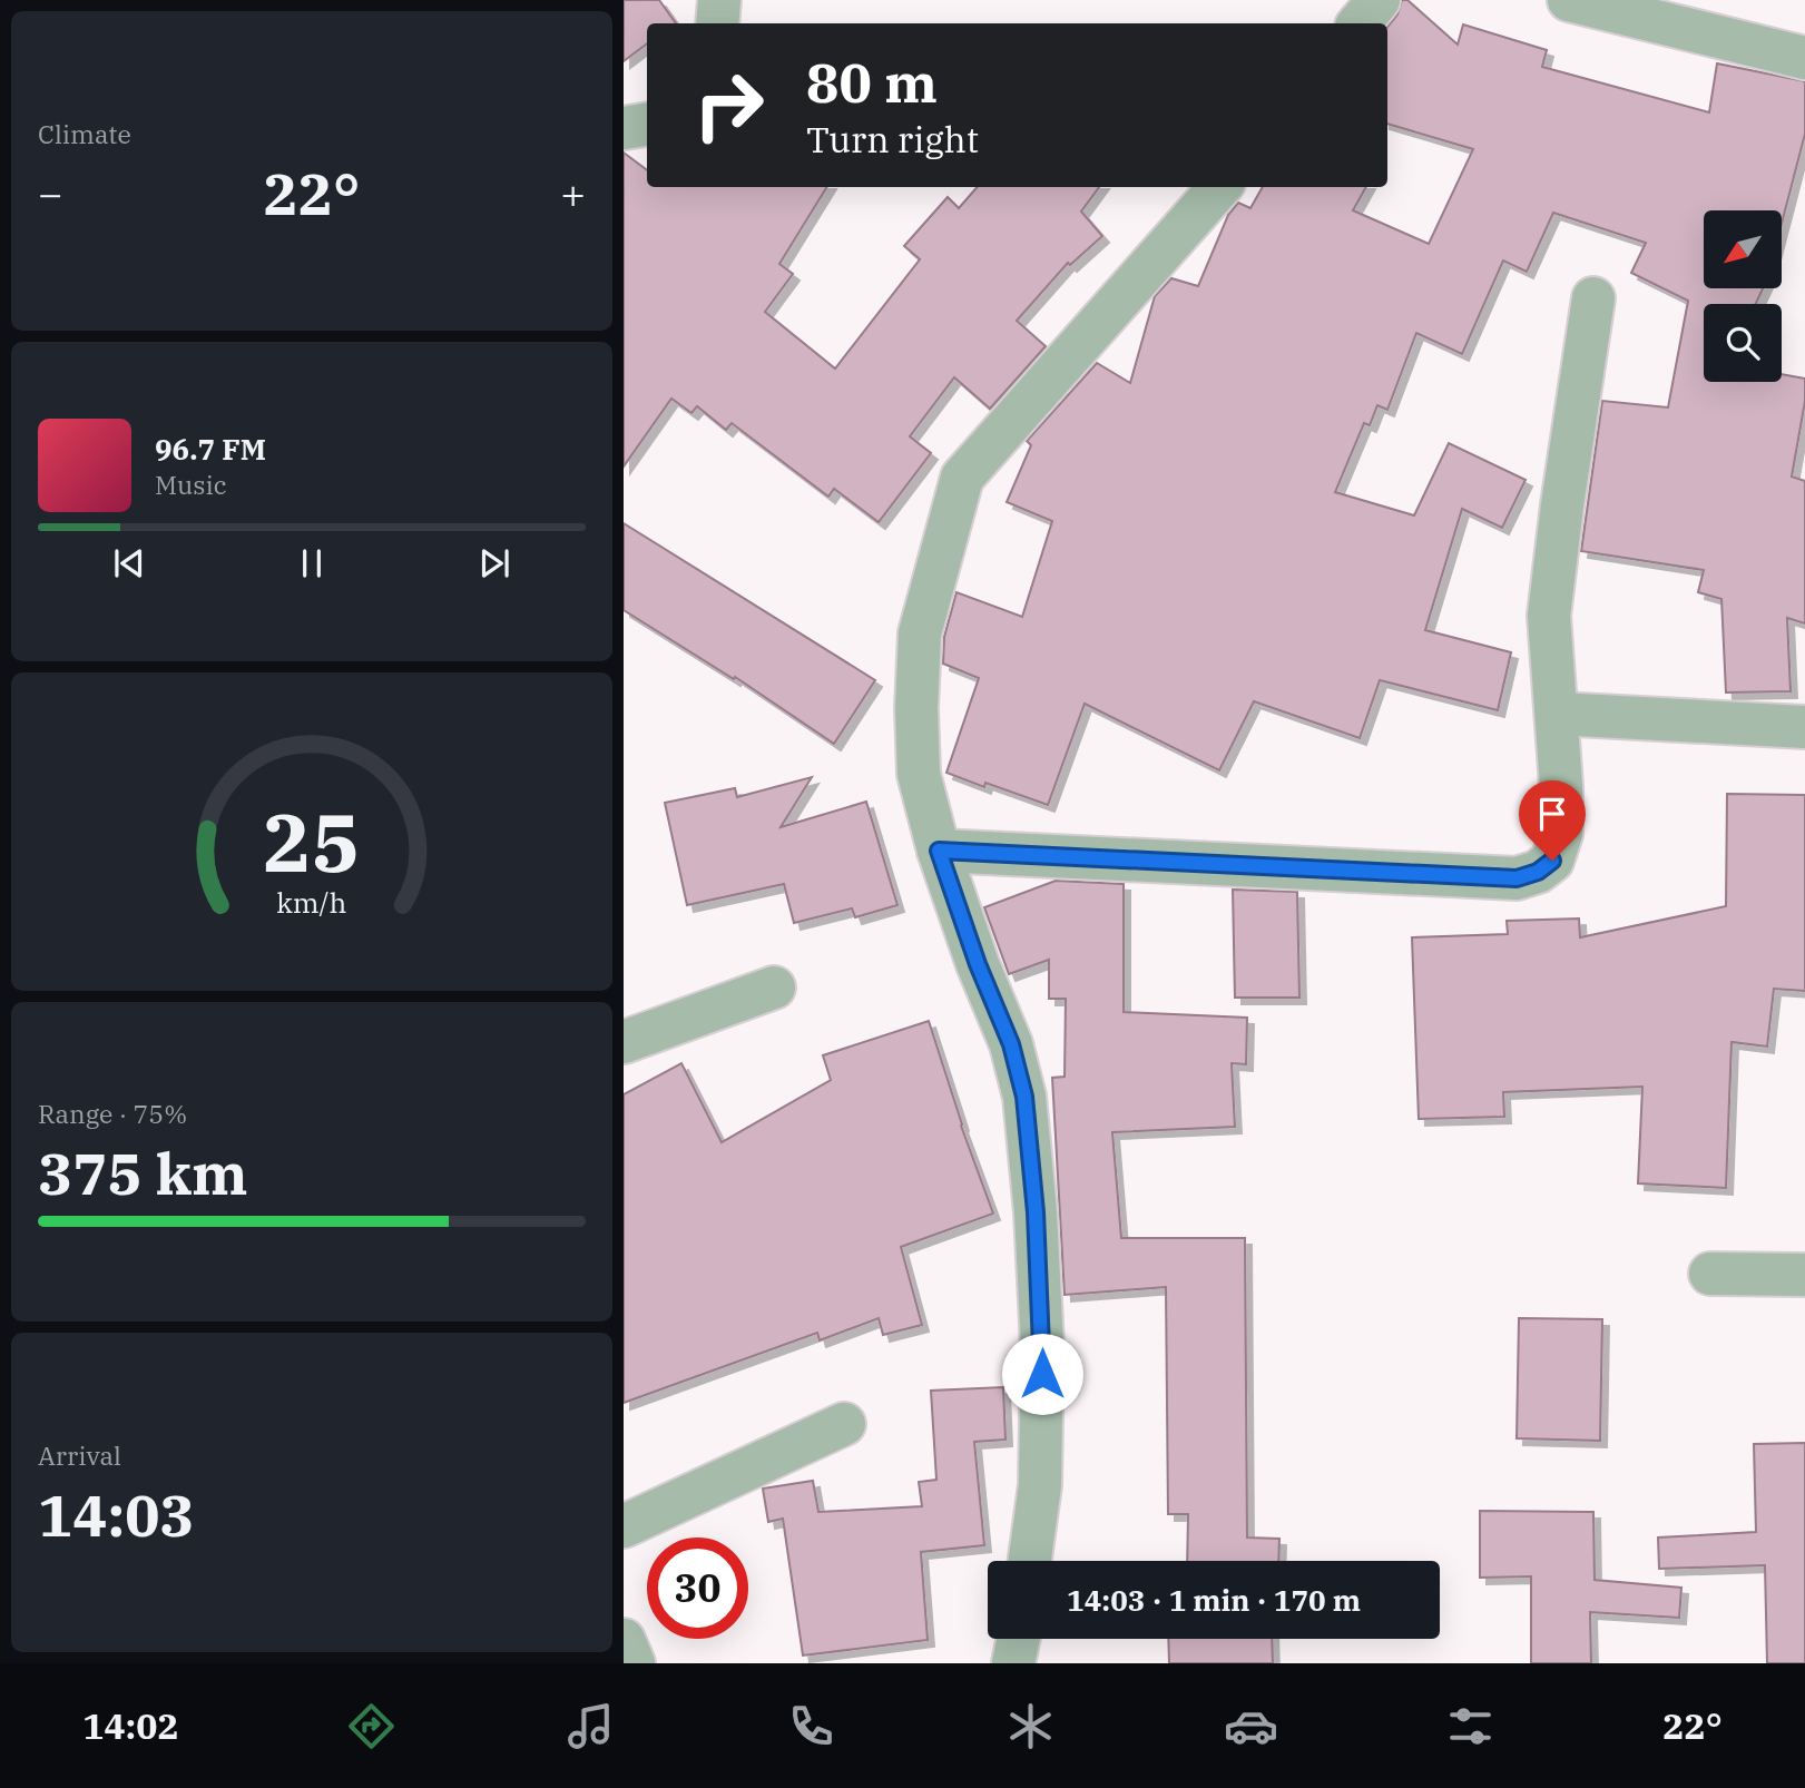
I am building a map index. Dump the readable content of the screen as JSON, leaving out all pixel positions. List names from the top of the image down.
{
  "north": "bottom left",
  "page": {
    "tile": [
      "Climate",
      ["Range · 75%", "375 km"],
      ["Arrival", "14:03"]
    ],
    "turn": ["80 m", "Turn right"],
    "heat": ["−", "22°", "+"],
    "song": ["96.7 FM", "Music"],
    "limit": "30",
    "trip": "14:03 · 1 min · 170 m",
    "tabs": ["14:02", "22°"],
    "gauge": ["25", "km/h"]
  }
}
